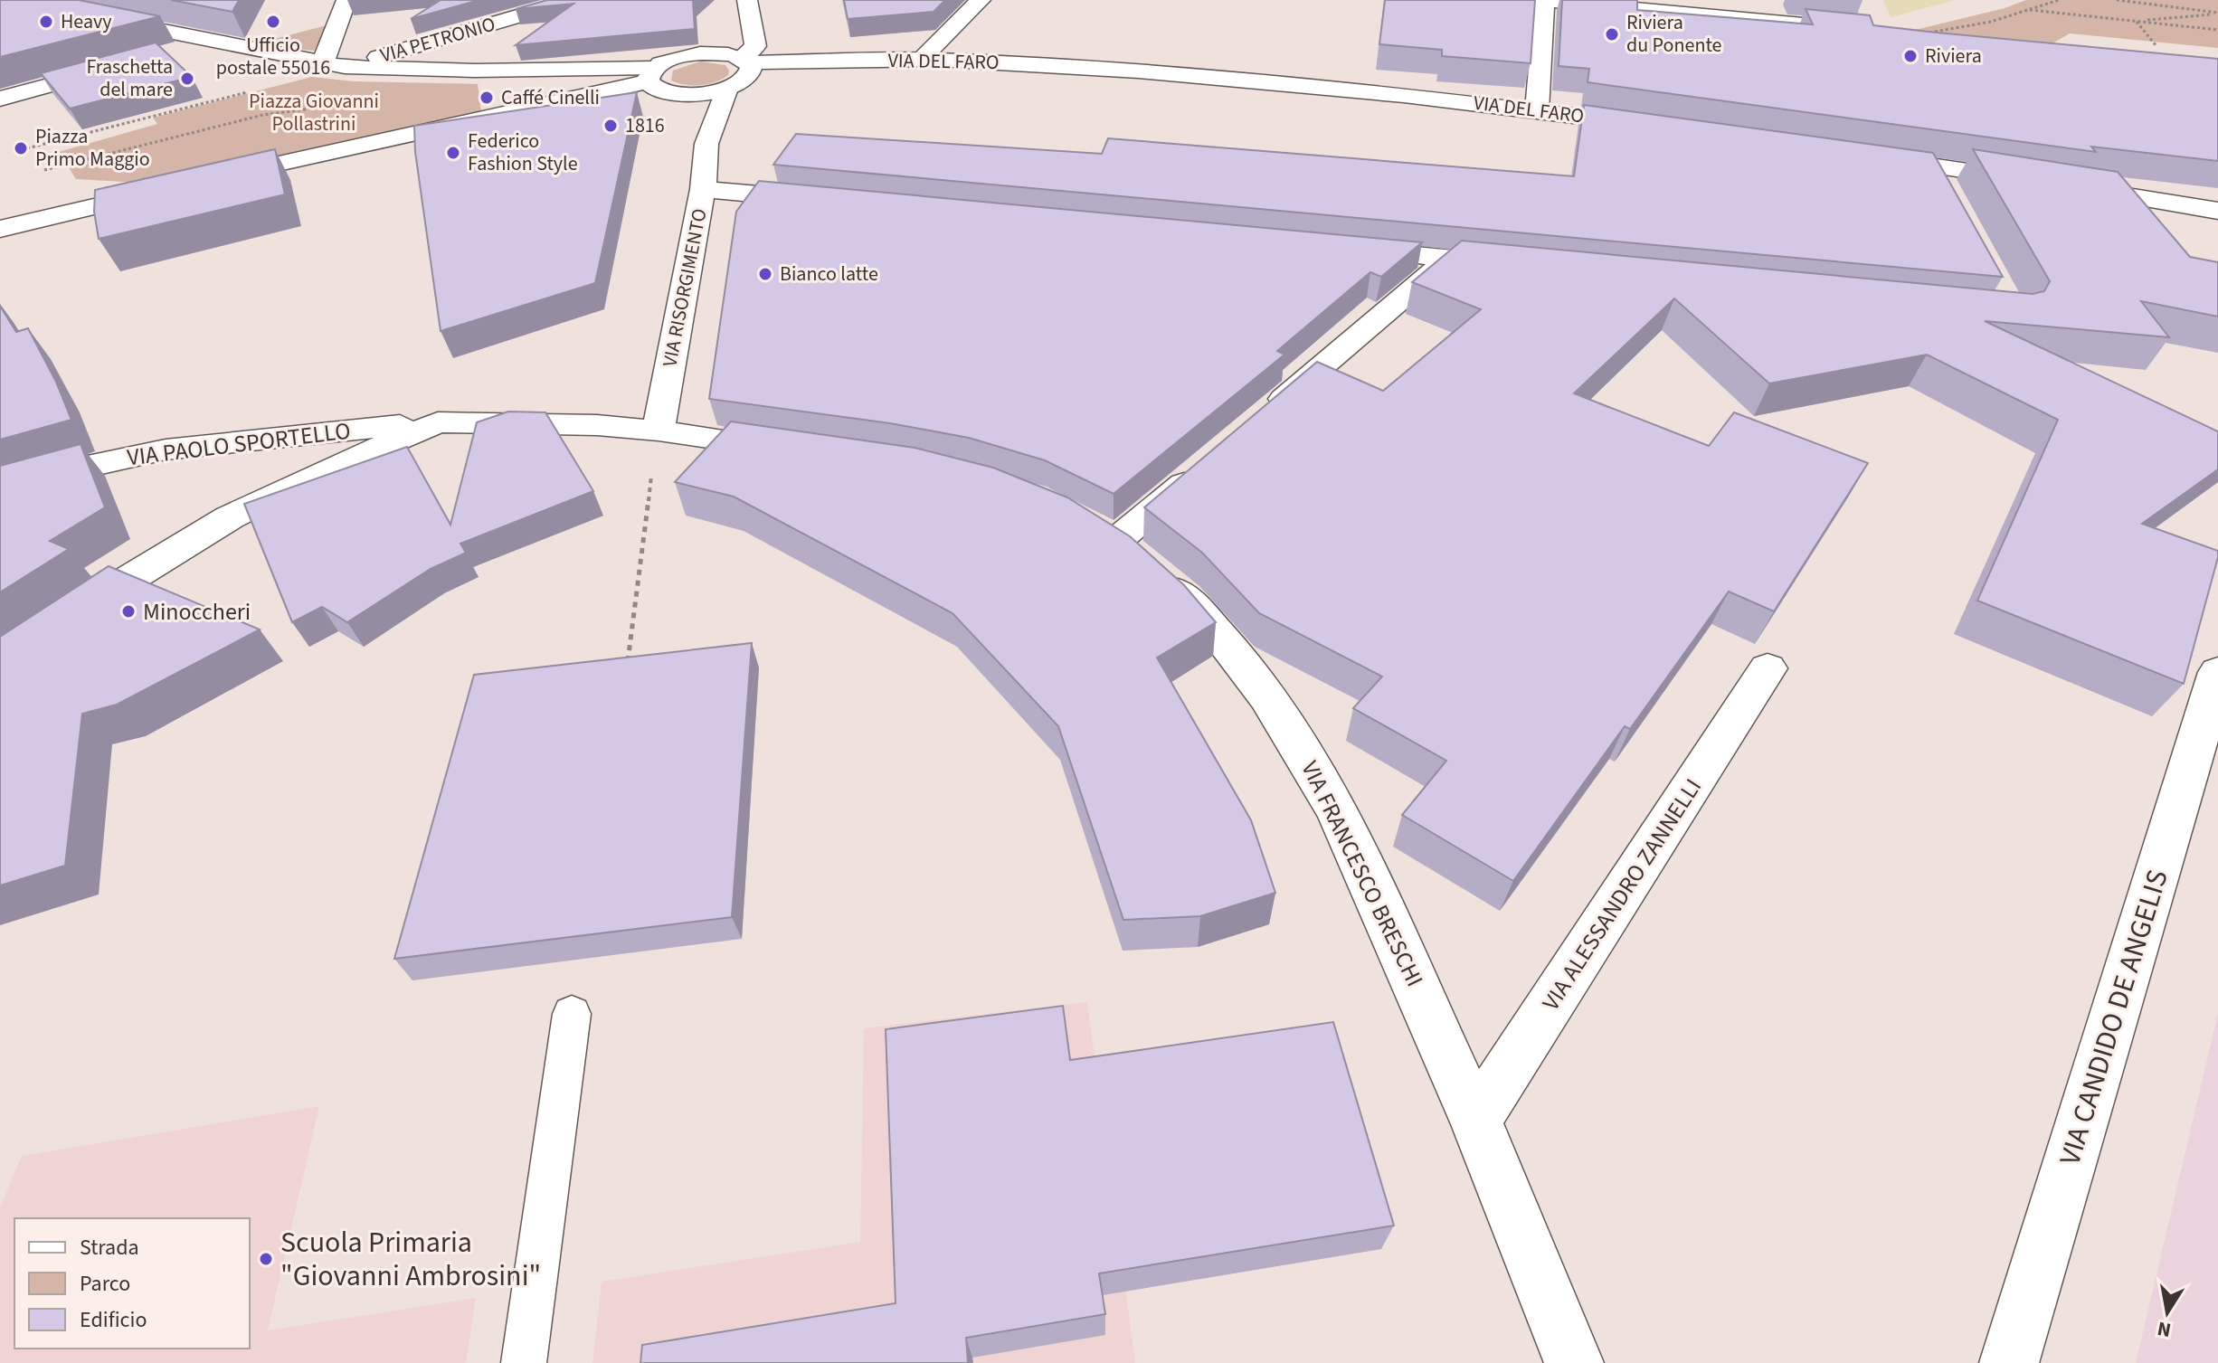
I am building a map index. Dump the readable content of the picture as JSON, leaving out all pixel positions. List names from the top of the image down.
{
  "streets": {
    "street": [
      "VIA PETRONIO",
      "VIA DEL FARO",
      "VIA RISORGIMENTO",
      "VIA PAOLO SPORTELLO",
      "VIA FRANCESCO BRESCHI",
      "VIA ALESSANDRO ZANNELLI",
      "VIA CANDIDO DE ANGELIS"
    ]
  },
  "crossings": [
    ["VIA FRANCESCO BRESCHI", "VIA ALESSANDRO ZANNELLI"]
  ],
  "parks": ["Piazza Giovanni Pollastrini"],
  "places": [
    "Heavy",
    "Ufficio postale 55016",
    "Riviera du Ponente",
    "Riviera",
    "Fraschetta del mare",
    "Caffé Cinelli",
    "1816",
    "Piazza Primo Maggio",
    "Federico Fashion Style",
    "Bianco latte",
    "Minoccheri",
    "Scuola Primaria \"Giovanni Ambrosini\""
  ],
  "legend": ["Strada", "Parco", "Edificio"],
  "north": "bottom"
}
